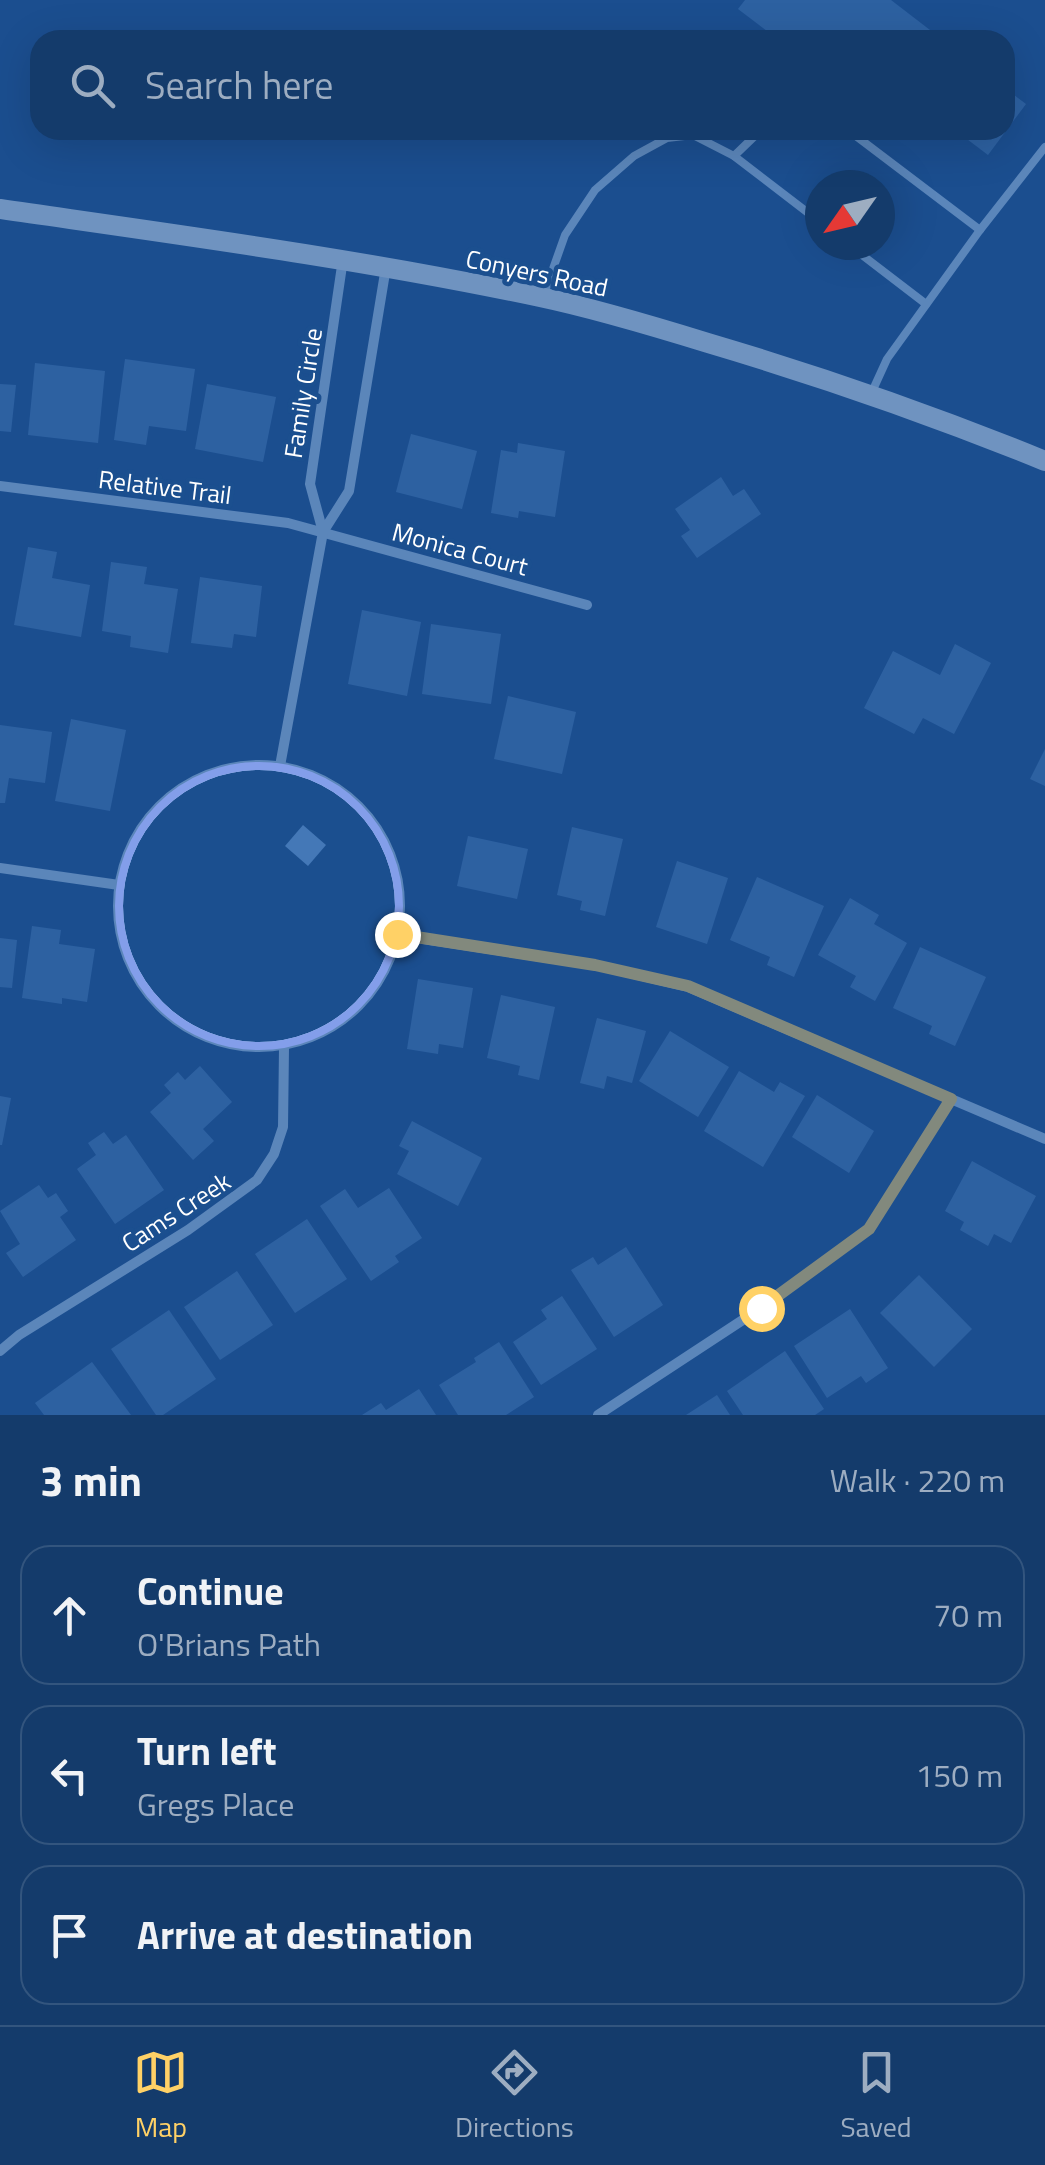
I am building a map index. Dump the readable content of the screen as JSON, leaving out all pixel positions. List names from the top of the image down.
{
  "streets": {
    "main road": ["Conyers Road"],
    "street": [
      "Family Circle",
      "Relative Trail",
      "Monica Court",
      "Cams Creek"
    ]
  },
  "crossings": [
    ["Conyers Road", "Family Circle"],
    ["Family Circle", "Relative Trail"],
    ["Family Circle", "Monica Court"],
    ["Family Circle", "Cams Creek"],
    ["Relative Trail", "Monica Court"]
  ],
  "north": "bottom left",
  "page": {
    "search": "Search here",
    "heading": ["3 min", "Walk · 220 m"],
    "list": [
      ["Continue", "O'Brians Path", "70 m"],
      ["Turn left", "Gregs Place", "150 m"],
      "Arrive at destination"
    ],
    "nav": ["Map", "Directions", "Saved"]
  }
}
